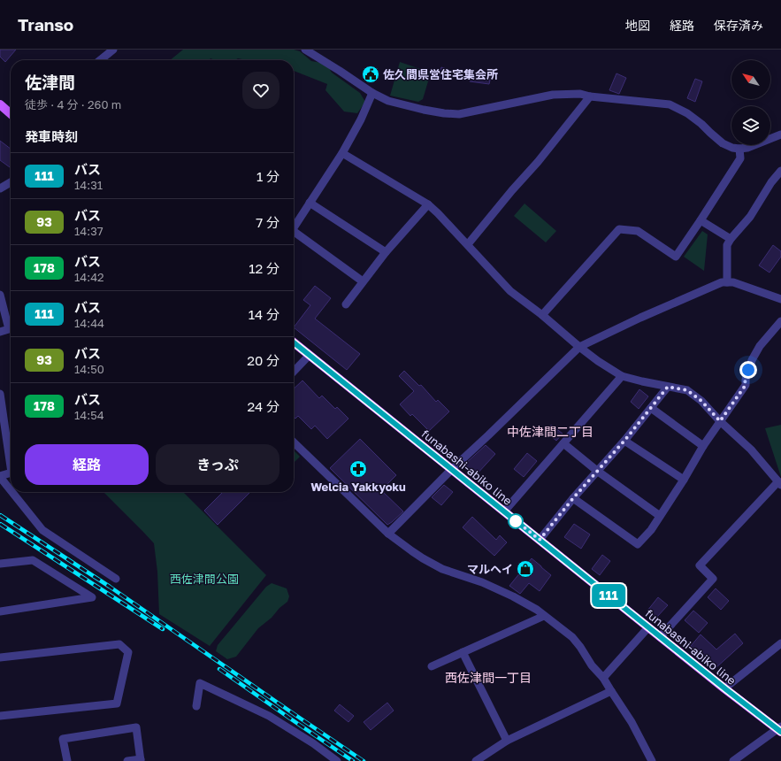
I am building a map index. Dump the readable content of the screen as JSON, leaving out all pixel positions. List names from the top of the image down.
{
  "streets": {
    "main road": ["funabashi-abiko line"]
  },
  "districts": ["中佐津間二丁目", "西佐津間一丁目"],
  "parks": ["西佐津間公園"],
  "places": {
    "public building": ["佐久間県営住宅集会所"],
    "pharmacy": ["Welcia Yakkyoku"],
    "shop": ["マルヘイ"]
  },
  "lines": ["bus line 111"],
  "north": "top left",
  "page": {
    "header": "Transo",
    "nav": ["地図", "経路", "保存済み"],
    "on_map": "111",
    "heading": [
      ["佐津間", "徒歩 · 4 分 · 260 m"],
      "発車時刻"
    ],
    "list": [
      {
        "mark": "111",
        "name": "バス",
        "note": "14:31",
        "value": "1 分"
      },
      {
        "mark": "93",
        "name": "バス",
        "note": "14:37",
        "value": "7 分"
      },
      {
        "mark": "178",
        "name": "バス",
        "note": "14:42",
        "value": "12 分"
      },
      {
        "mark": "111",
        "name": "バス",
        "note": "14:44",
        "value": "14 分"
      },
      {
        "mark": "93",
        "name": "バス",
        "note": "14:50",
        "value": "20 分"
      },
      {
        "mark": "178",
        "name": "バス",
        "note": "14:54",
        "value": "24 分"
      }
    ],
    "buttons": ["経路", "きっぷ"]
  }
}
